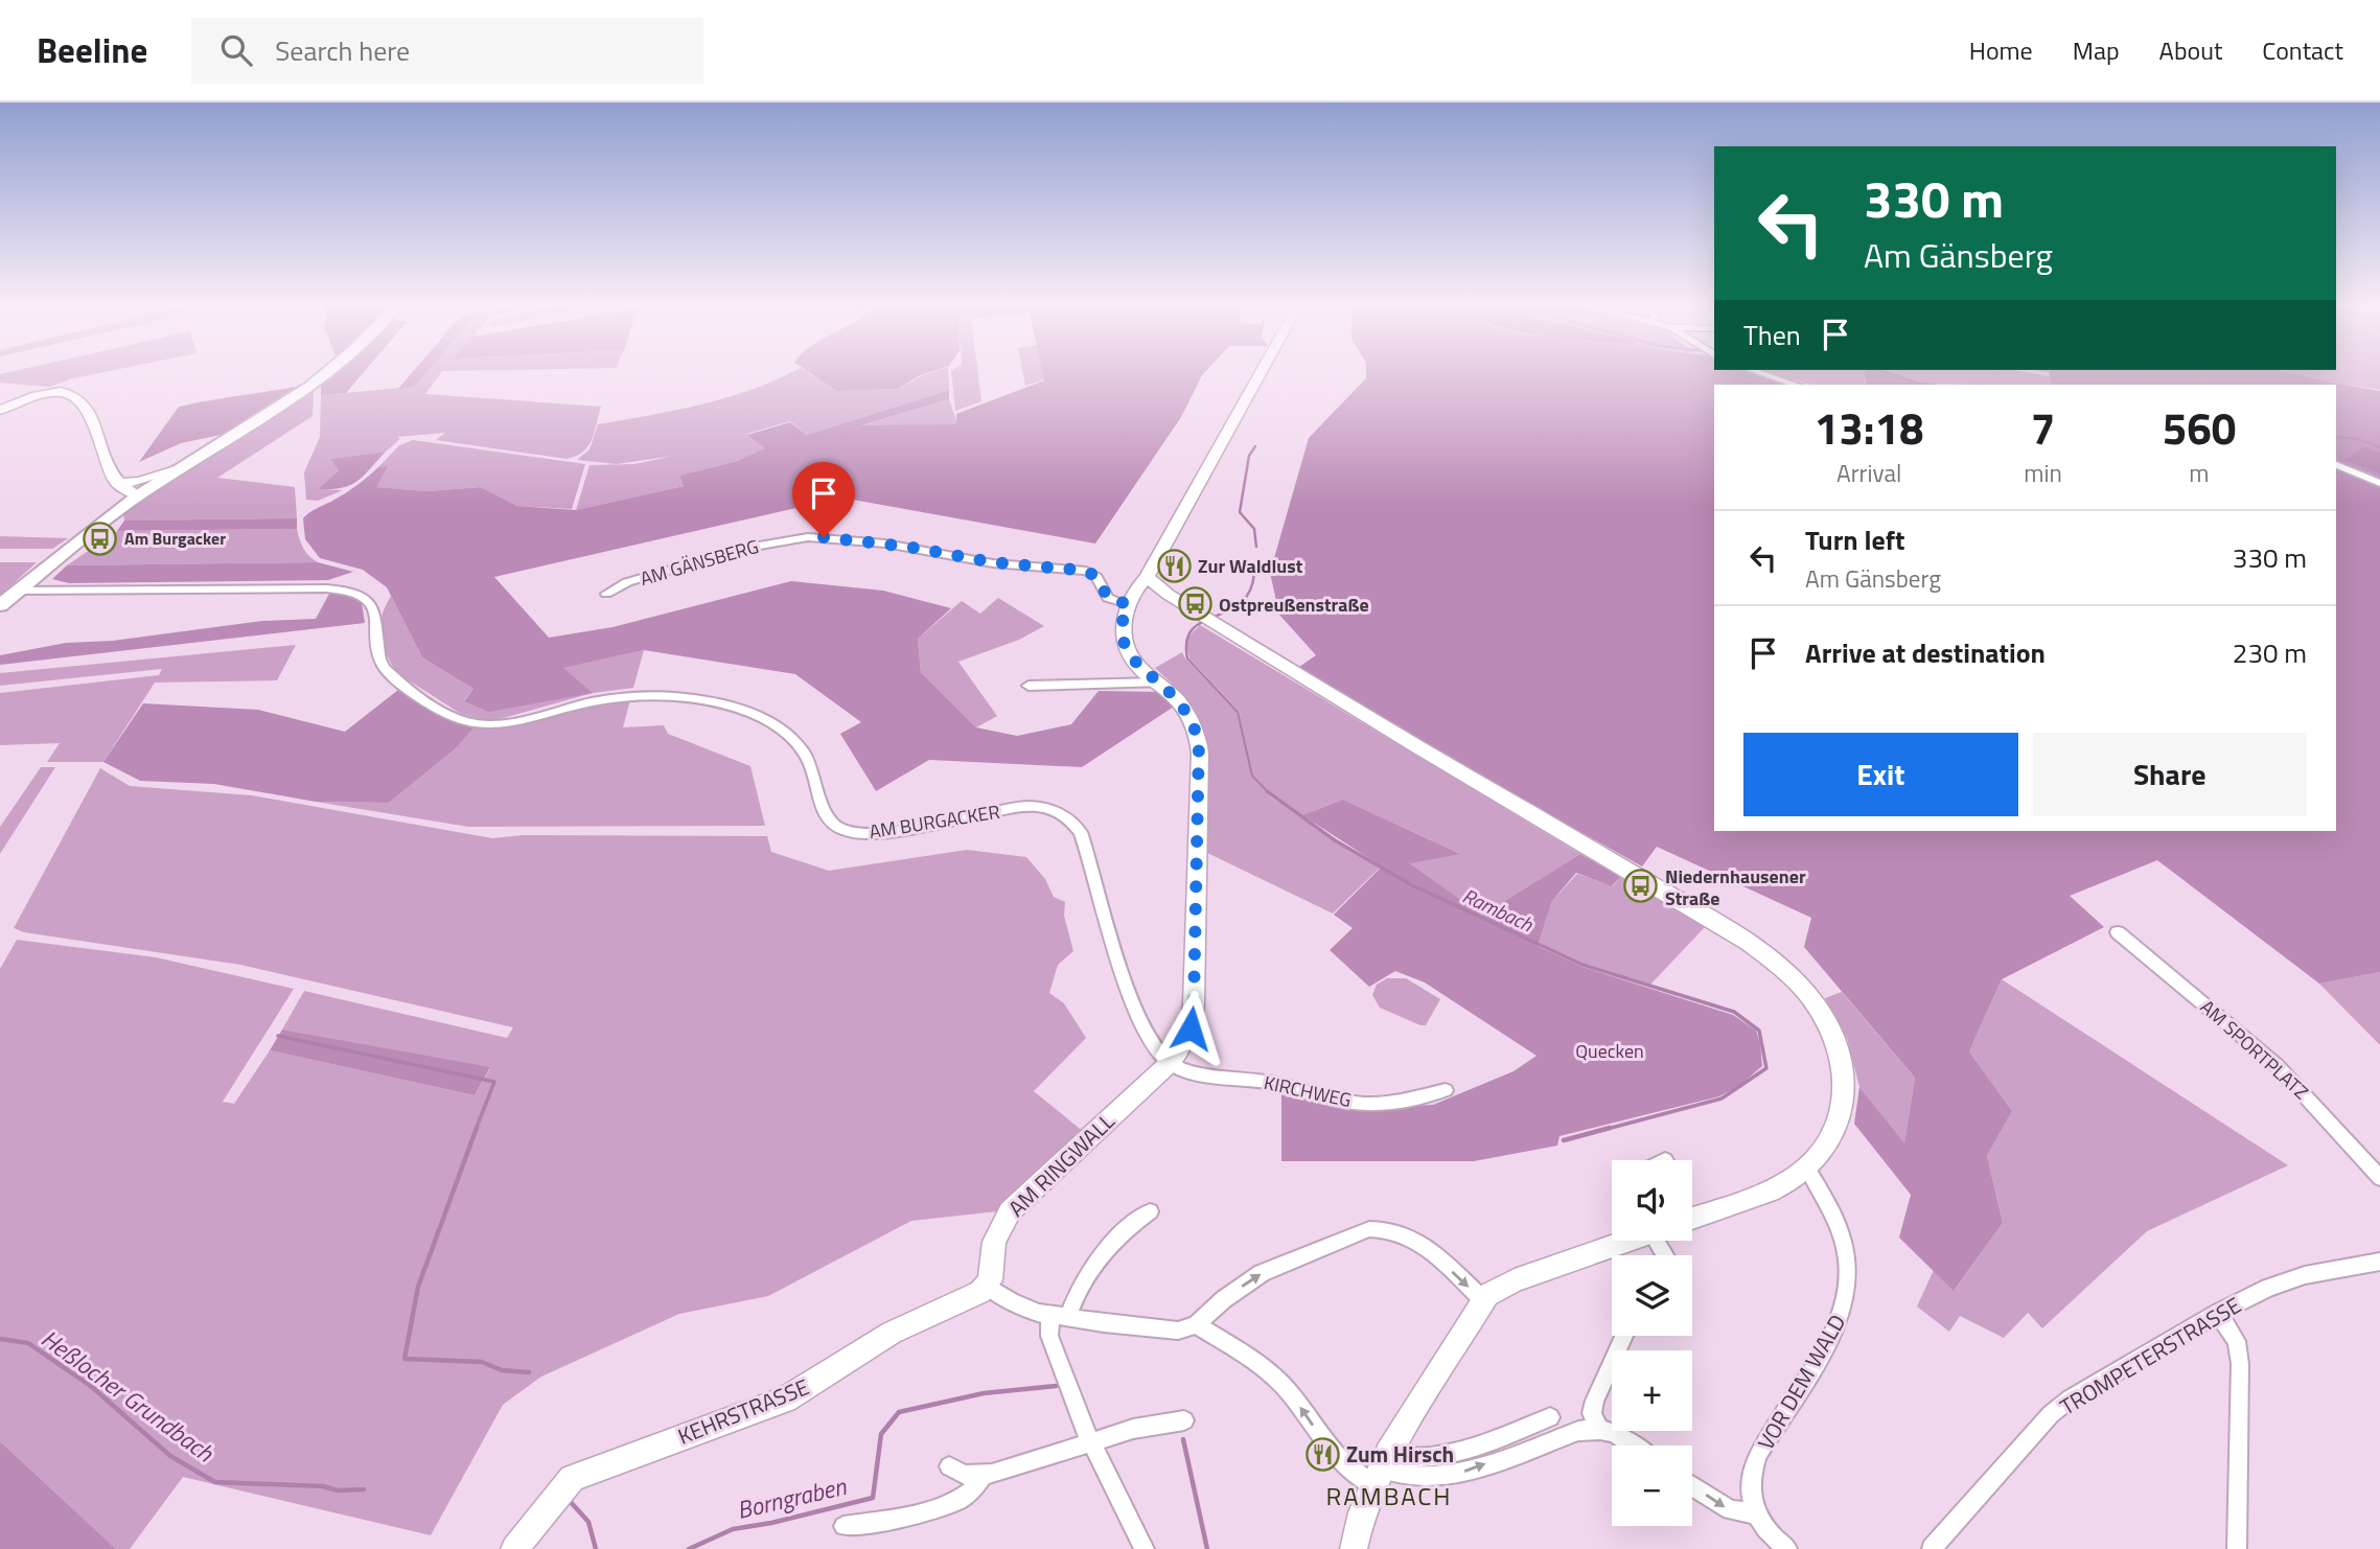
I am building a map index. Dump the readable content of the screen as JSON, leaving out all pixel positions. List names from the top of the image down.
{
  "streets": {
    "main road": ["AM RINGWALL", "KEHRSTRASSE"],
    "street": [
      "AM GÄNSBERG",
      "AM BURGACKER",
      "AM SPORTPLATZ",
      "KIRCHWEG",
      "TROMPETERSTRASSE",
      "VOR DEM WALD"
    ]
  },
  "crossings": [
    ["AM BURGACKER", "KIRCHWEG"],
    ["AM BURGACKER", "AM RINGWALL"],
    ["KIRCHWEG", "AM RINGWALL"],
    ["AM RINGWALL", "KEHRSTRASSE"]
  ],
  "districts": ["RAMBACH"],
  "water": ["Rambach", "Heßlocher Grundbach", "Borngraben"],
  "parks": ["Quecken"],
  "places": {
    "bus stop": ["Am Burgacker", "Ostpreußenstraße", "Niedernhausener Straße"],
    "restaurant": ["Zur Waldlust", "Zum Hirsch"]
  },
  "page": {
    "header": "Beeline",
    "search": "Search here",
    "nav": [
      "Home",
      "Map",
      "About",
      "Contact"
    ],
    "turn": ["330 m", "Am Gänsberg"],
    "then": "Then",
    "eta": [
      "13:18",
      "Arrival",
      "7",
      "min",
      "560",
      "m"
    ],
    "list": [
      {
        "name": "Turn left",
        "note": "Am Gänsberg",
        "value": "330 m"
      },
      {
        "name": "Arrive at destination",
        "value": "230 m"
      }
    ],
    "buttons": ["Exit", "Share"],
    "map_buttons": ["+", "−"]
  }
}
